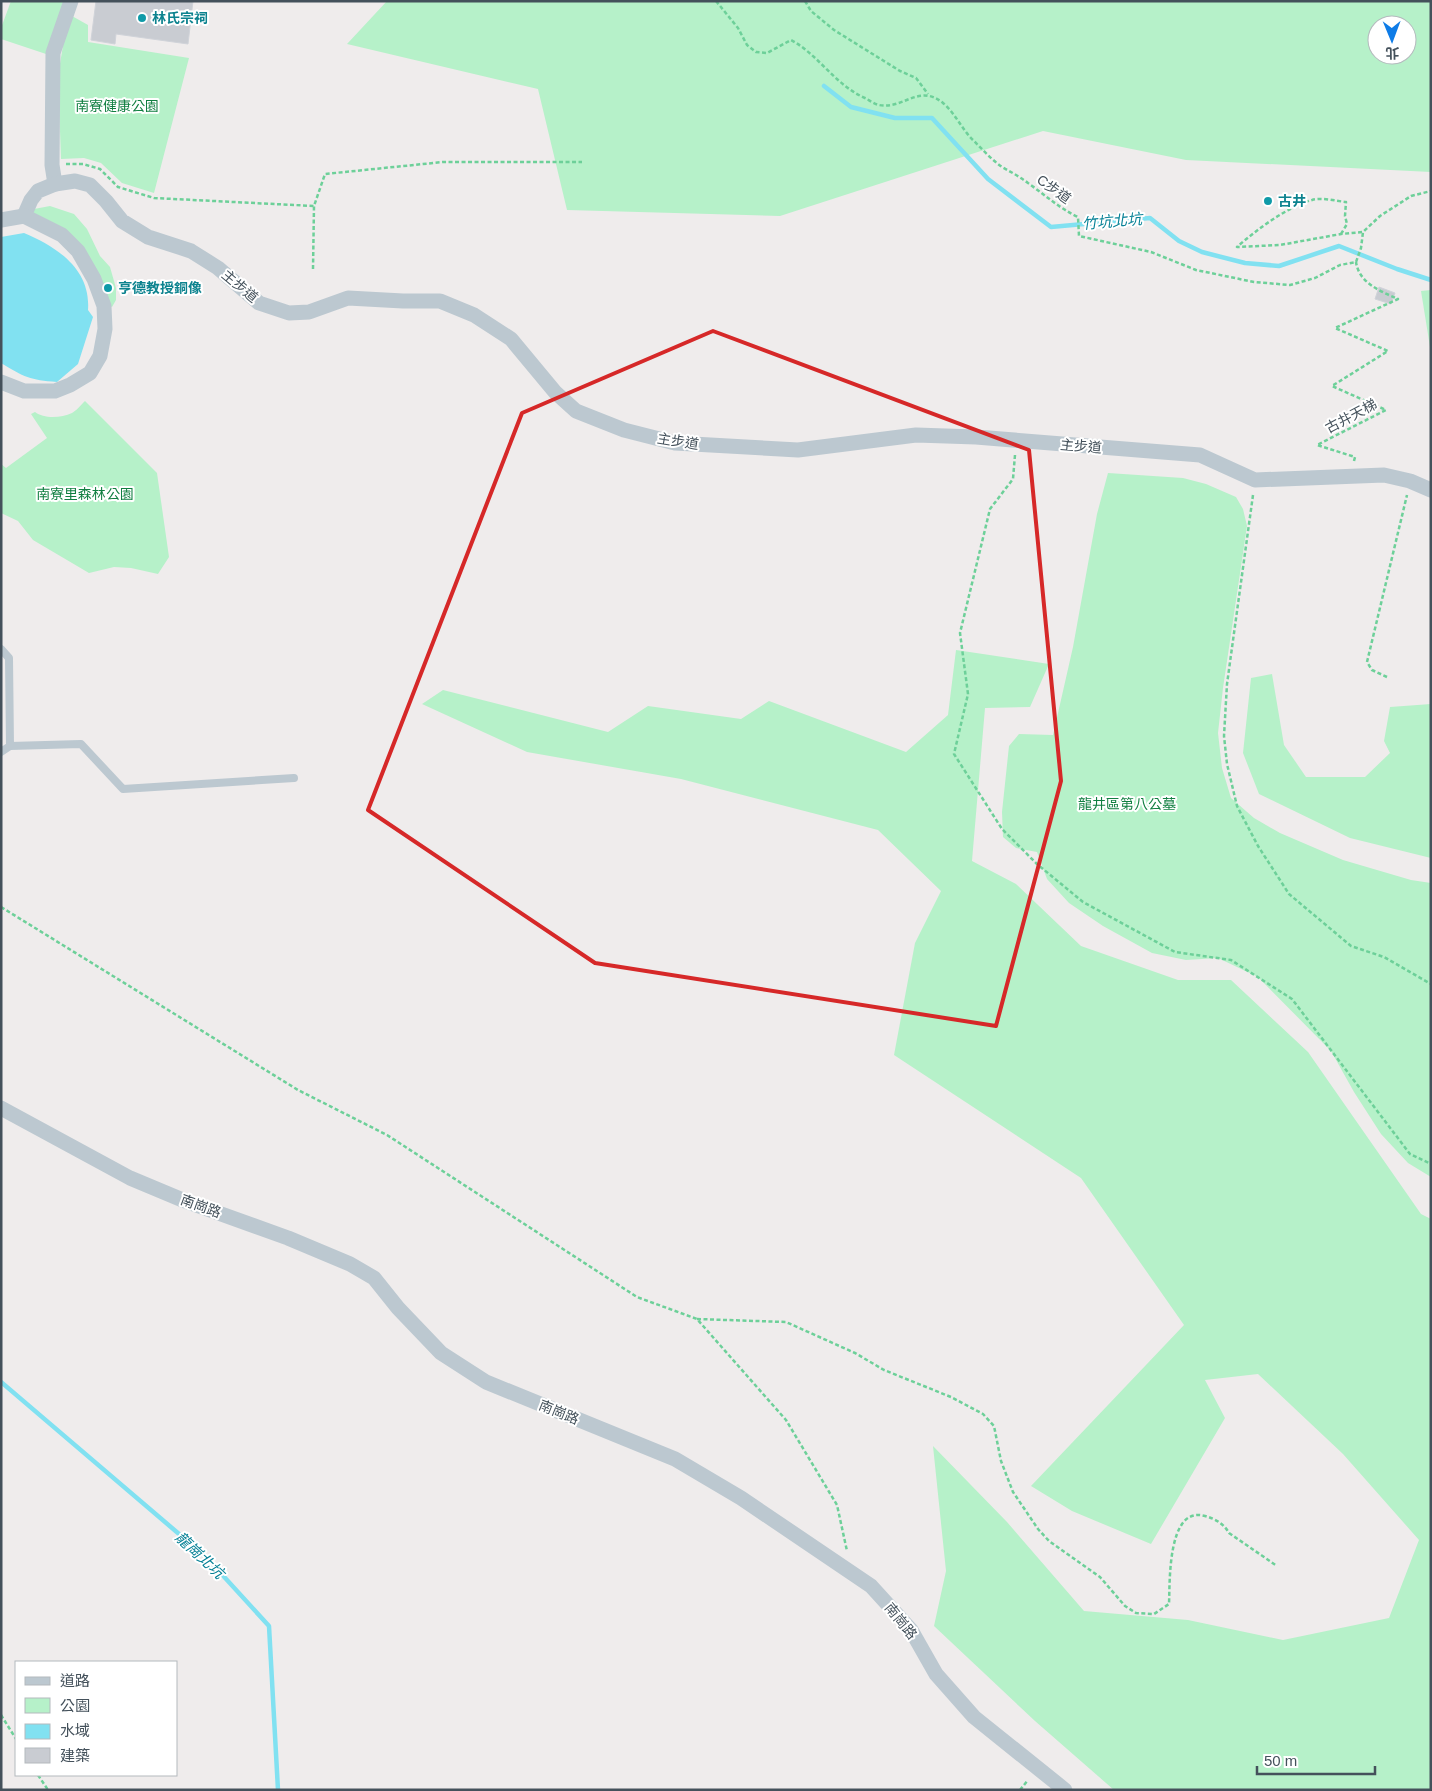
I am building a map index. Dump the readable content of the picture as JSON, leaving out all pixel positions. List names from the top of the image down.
{
  "streets": {
    "street": ["主步道", "南崗路"],
    "path": ["C步道", "古井天梯"]
  },
  "crossings": [
    ["C步道", "古井天梯"],
    ["主步道", "古井天梯"]
  ],
  "water": ["竹坑北坑", "龍崗北坑"],
  "parks": ["南寮健康公園", "南寮里森林公園", "龍井區第八公墓"],
  "places": ["林氏宗祠", "古井", "亨德教授銅像"],
  "legend": [
    "道路",
    "公園",
    "水域",
    "建築"
  ],
  "scale_bar": "50 m",
  "north": "bottom"
}
